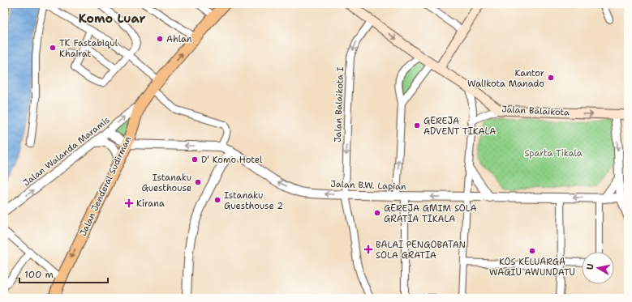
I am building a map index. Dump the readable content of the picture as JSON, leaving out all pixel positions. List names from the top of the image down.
{
  "streets": {
    "highway": ["Jalan Jenderal Sudirman"],
    "main road": ["Jalan Balaikota"],
    "street": ["Jalan Balaikota I", "Jalan Walanda Maramis", "Jalan B.W. Lapian"]
  },
  "crossings": [
    ["Jalan Balaikota I", "Jalan Balaikota"],
    ["Jalan Balaikota I", "Jalan B.W. Lapian"],
    ["Jalan Walanda Maramis", "Jalan Jenderal Sudirman"],
    ["Jalan B.W. Lapian", "Jalan Jenderal Sudirman"]
  ],
  "one_way": ["Jalan Balaikota", "Jalan Walanda Maramis", "Jalan B.W. Lapian"],
  "districts": ["Komo Luar"],
  "parks": ["Sparta Tikala"],
  "places": {
    "other": [
      "Ahlan",
      "TK Fastabiqul Khairat",
      "Kantor Walikota Manado",
      "GEREJA ADVENT TIKALA",
      "D' Komo Hotel",
      "Istanaku Guesthouse",
      "Istanaku Guesthouse 2",
      "GEREJA GMIM SOLA GRATIA TIKALA",
      "KOS KELUARGA WAGIU AWUNDATU"
    ],
    "health": ["Kirana", "BALAI PENGOBATAN SOLA GRATIA"]
  },
  "scale_bar": "100 m",
  "north": "left"
}
